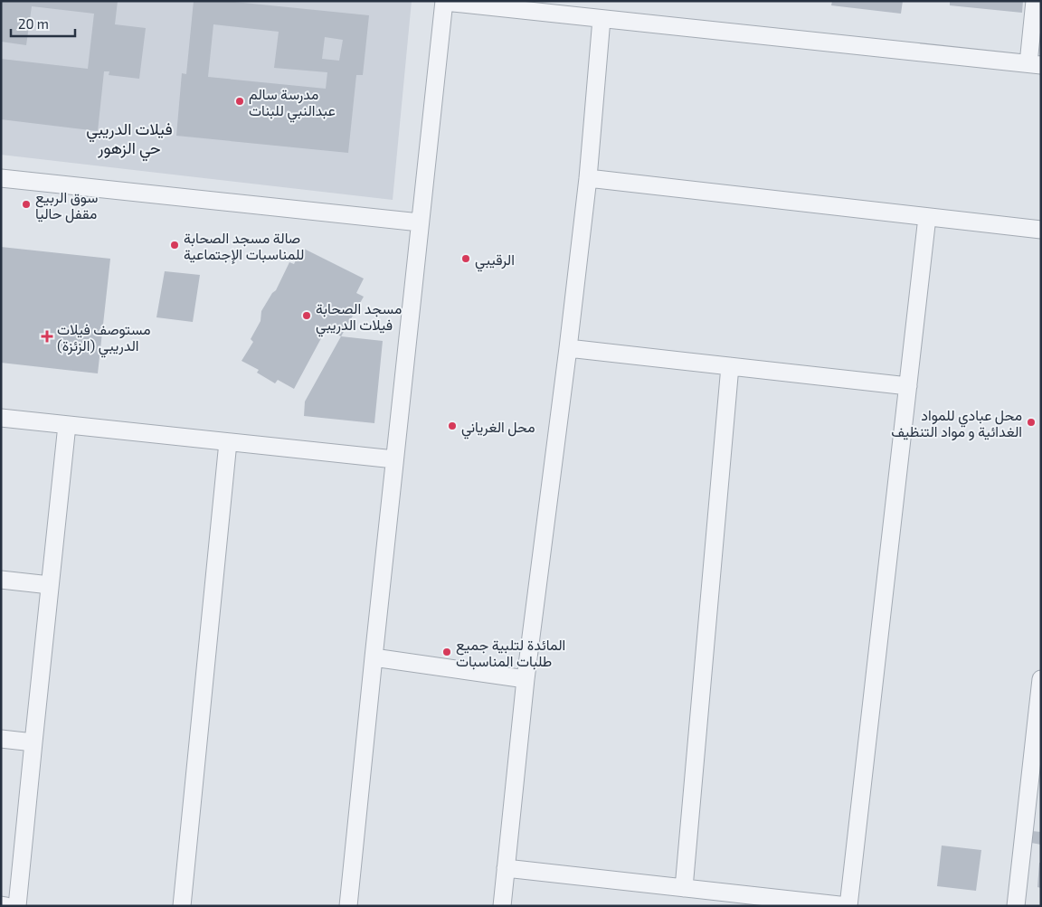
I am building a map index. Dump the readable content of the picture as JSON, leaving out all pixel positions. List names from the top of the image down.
{
  "districts": ["فيلات الدريبي حي الزهور"],
  "places": {
    "other": [
      "مدرسة سالم عبدالنبي للبنات",
      "سوق الربيع مقفل حاليا",
      "صالة مسجد الصحابة للمناسبات الإجتماعية",
      "الرقيبي",
      "مسجد الصحابة فيلات الدريبي",
      "محل عبادي للمواد الغدائية و مواد التنظيف",
      "محل الغرياني",
      "المائدة لتلبية جميع طلبات المناسبات"
    ],
    "health": ["مستوصف فيلات الدريبي (الزئزة)"]
  },
  "scale_bar": "20 m"
}
